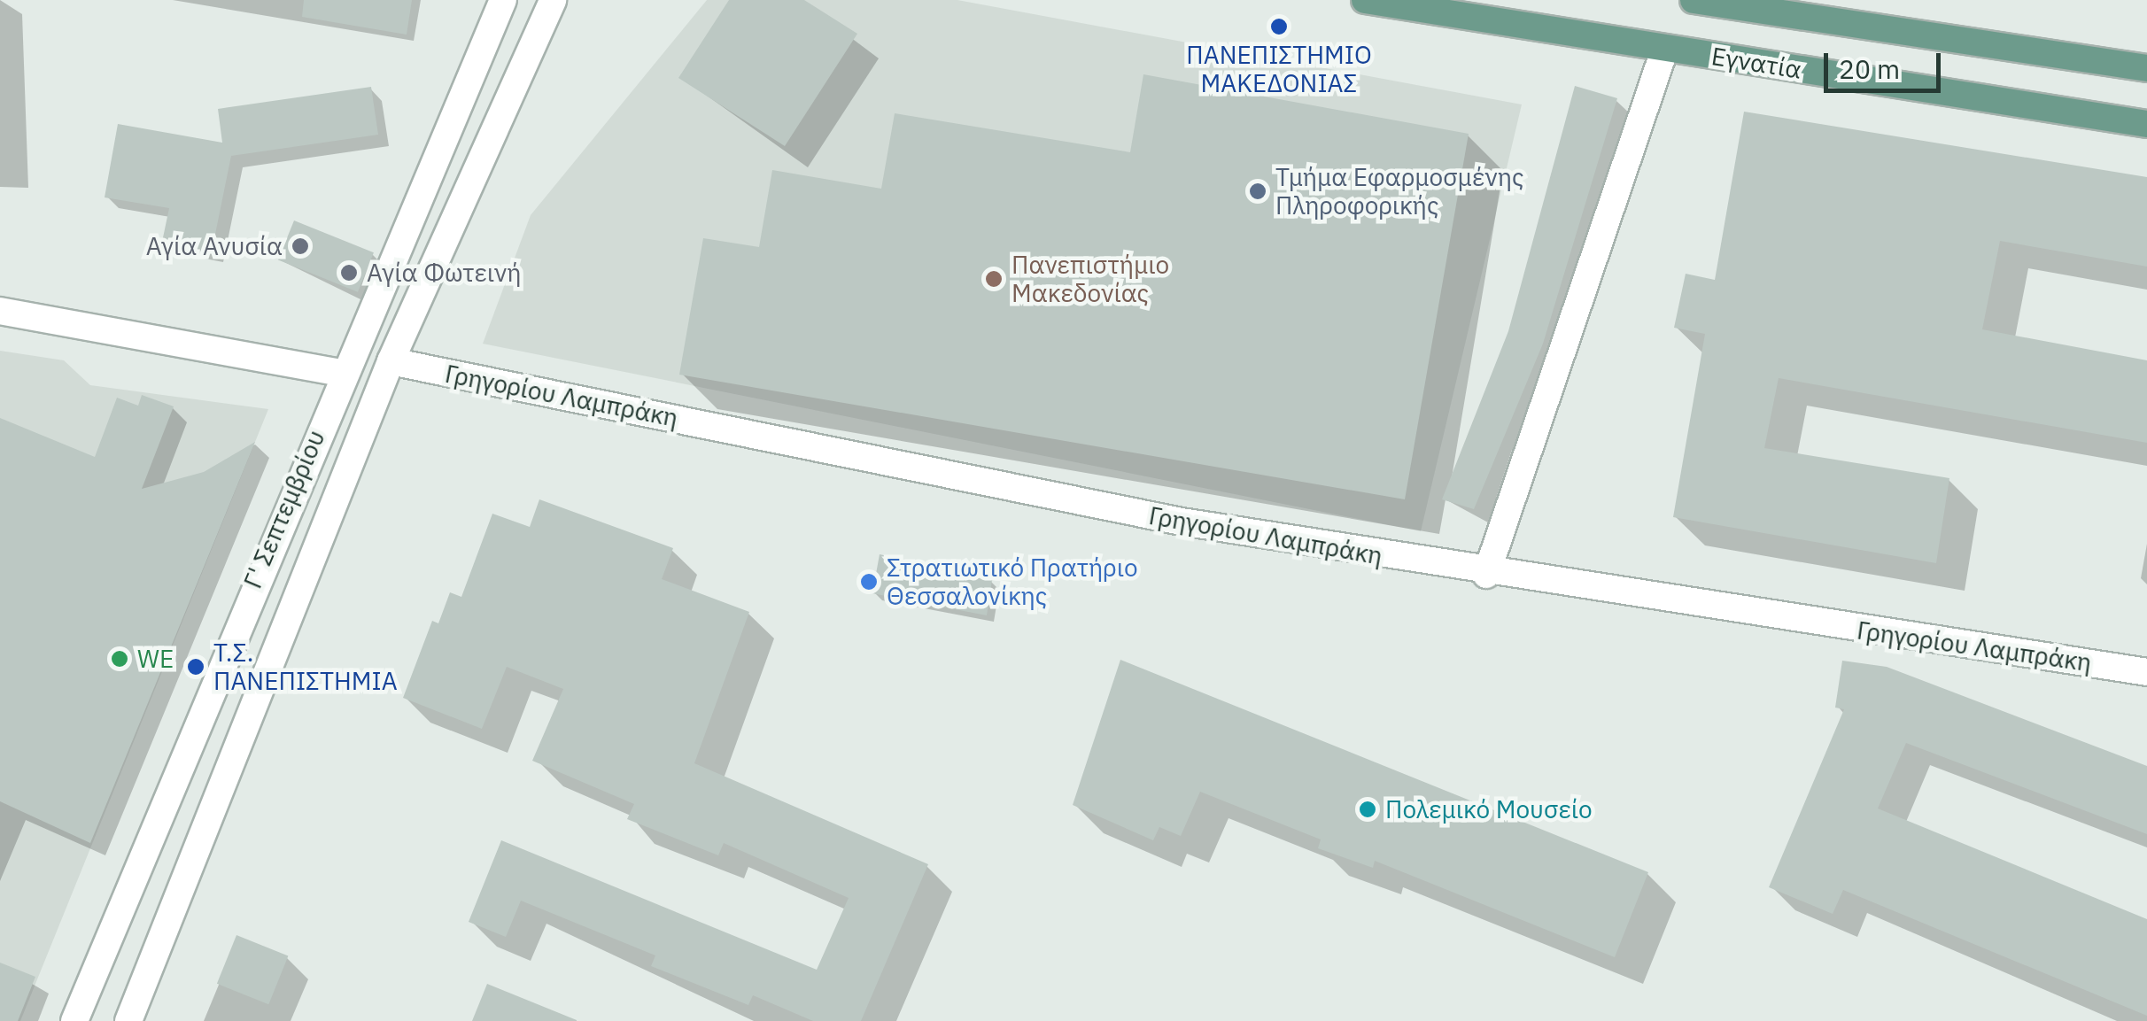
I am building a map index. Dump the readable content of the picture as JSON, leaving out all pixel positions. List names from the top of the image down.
{
  "streets": {
    "main road": ["Εγνατία"],
    "street": ["Γρηγορίου Λαμπράκη", "Γ' Σεπτεμβρίου"]
  },
  "crossings": [
    ["Γρηγορίου Λαμπράκη", "Γ' Σεπτεμβρίου"]
  ],
  "places": [
    "ΠΑΝΕΠΙΣΤΗΜΙΟ ΜΑΚΕΔΟΝΙΑΣ",
    "Τμήμα Εφαρμοσμένης Πληροφορικής",
    "Αγία Ανυσία",
    "Αγία Φωτεινή",
    "Πανεπιστήμιο Μακεδονίας",
    "Στρατιωτικό Πρατήριο Θεσσαλονίκης",
    "WE",
    "Τ.Σ. ΠΑΝΕΠΙΣΤΗΜΙΑ",
    "Πολεμικό Μουσείο"
  ],
  "scale_bar": "20 m"
}
